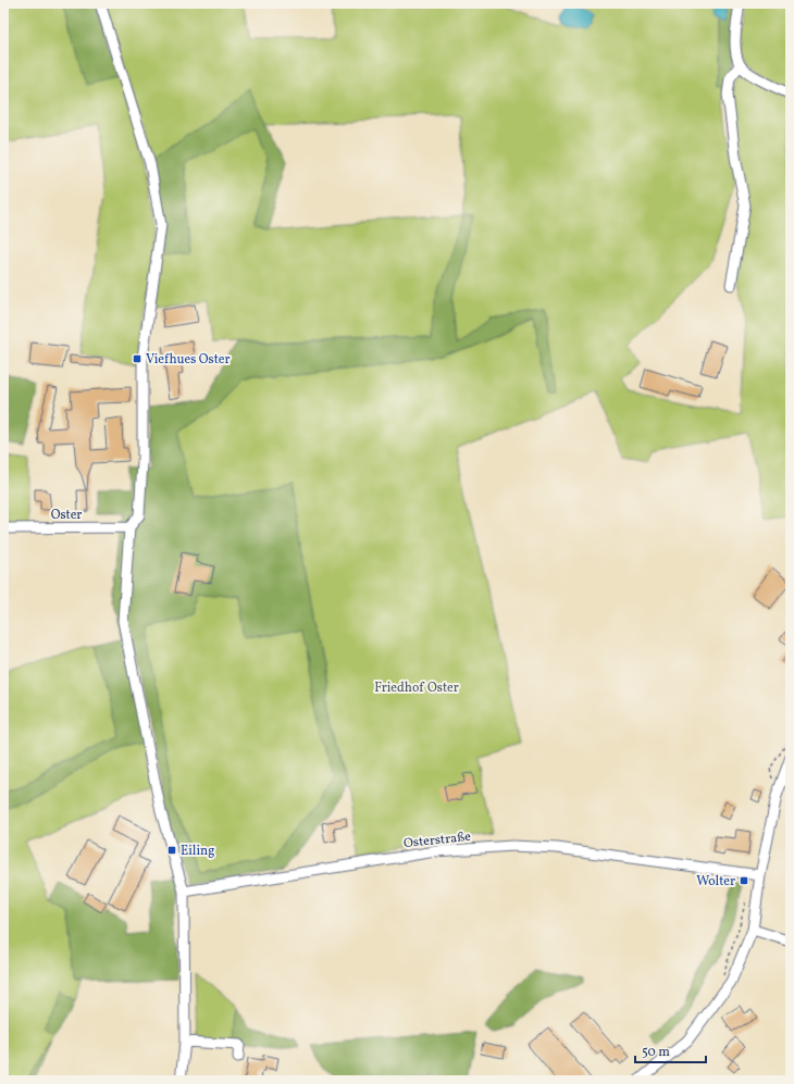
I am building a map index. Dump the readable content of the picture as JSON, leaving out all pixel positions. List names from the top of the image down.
{
  "streets": {
    "street": ["Oster", "Osterstraße"]
  },
  "parks": ["Friedhof Oster"],
  "places": {
    "transit": ["Viefhues Oster", "Eiling", "Wolter"]
  },
  "scale_bar": "50 m"
}
